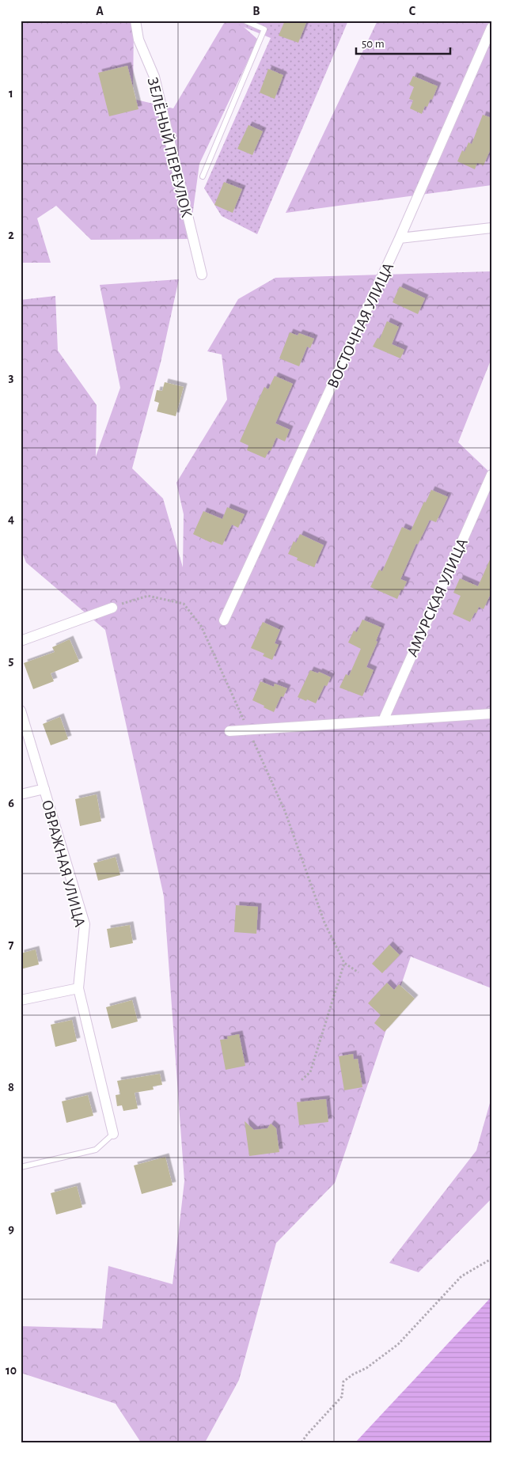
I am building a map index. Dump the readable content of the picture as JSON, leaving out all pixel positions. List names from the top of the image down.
{
  "streets": {
    "street": [
      "ЗЕЛЁНЫЙ ПЕРЕУЛОК",
      "ВОСТОЧНАЯ УЛИЦА",
      "АМУРСКАЯ УЛИЦА",
      "ОВРАЖНАЯ УЛИЦА"
    ]
  },
  "scale_bar": "50 m",
  "grid": {
    "columns": ["A", "B", "C"],
    "rows": [
      "1",
      "2",
      "3",
      "4",
      "5",
      "6",
      "7",
      "8",
      "9",
      "10"
    ]
  }
}
